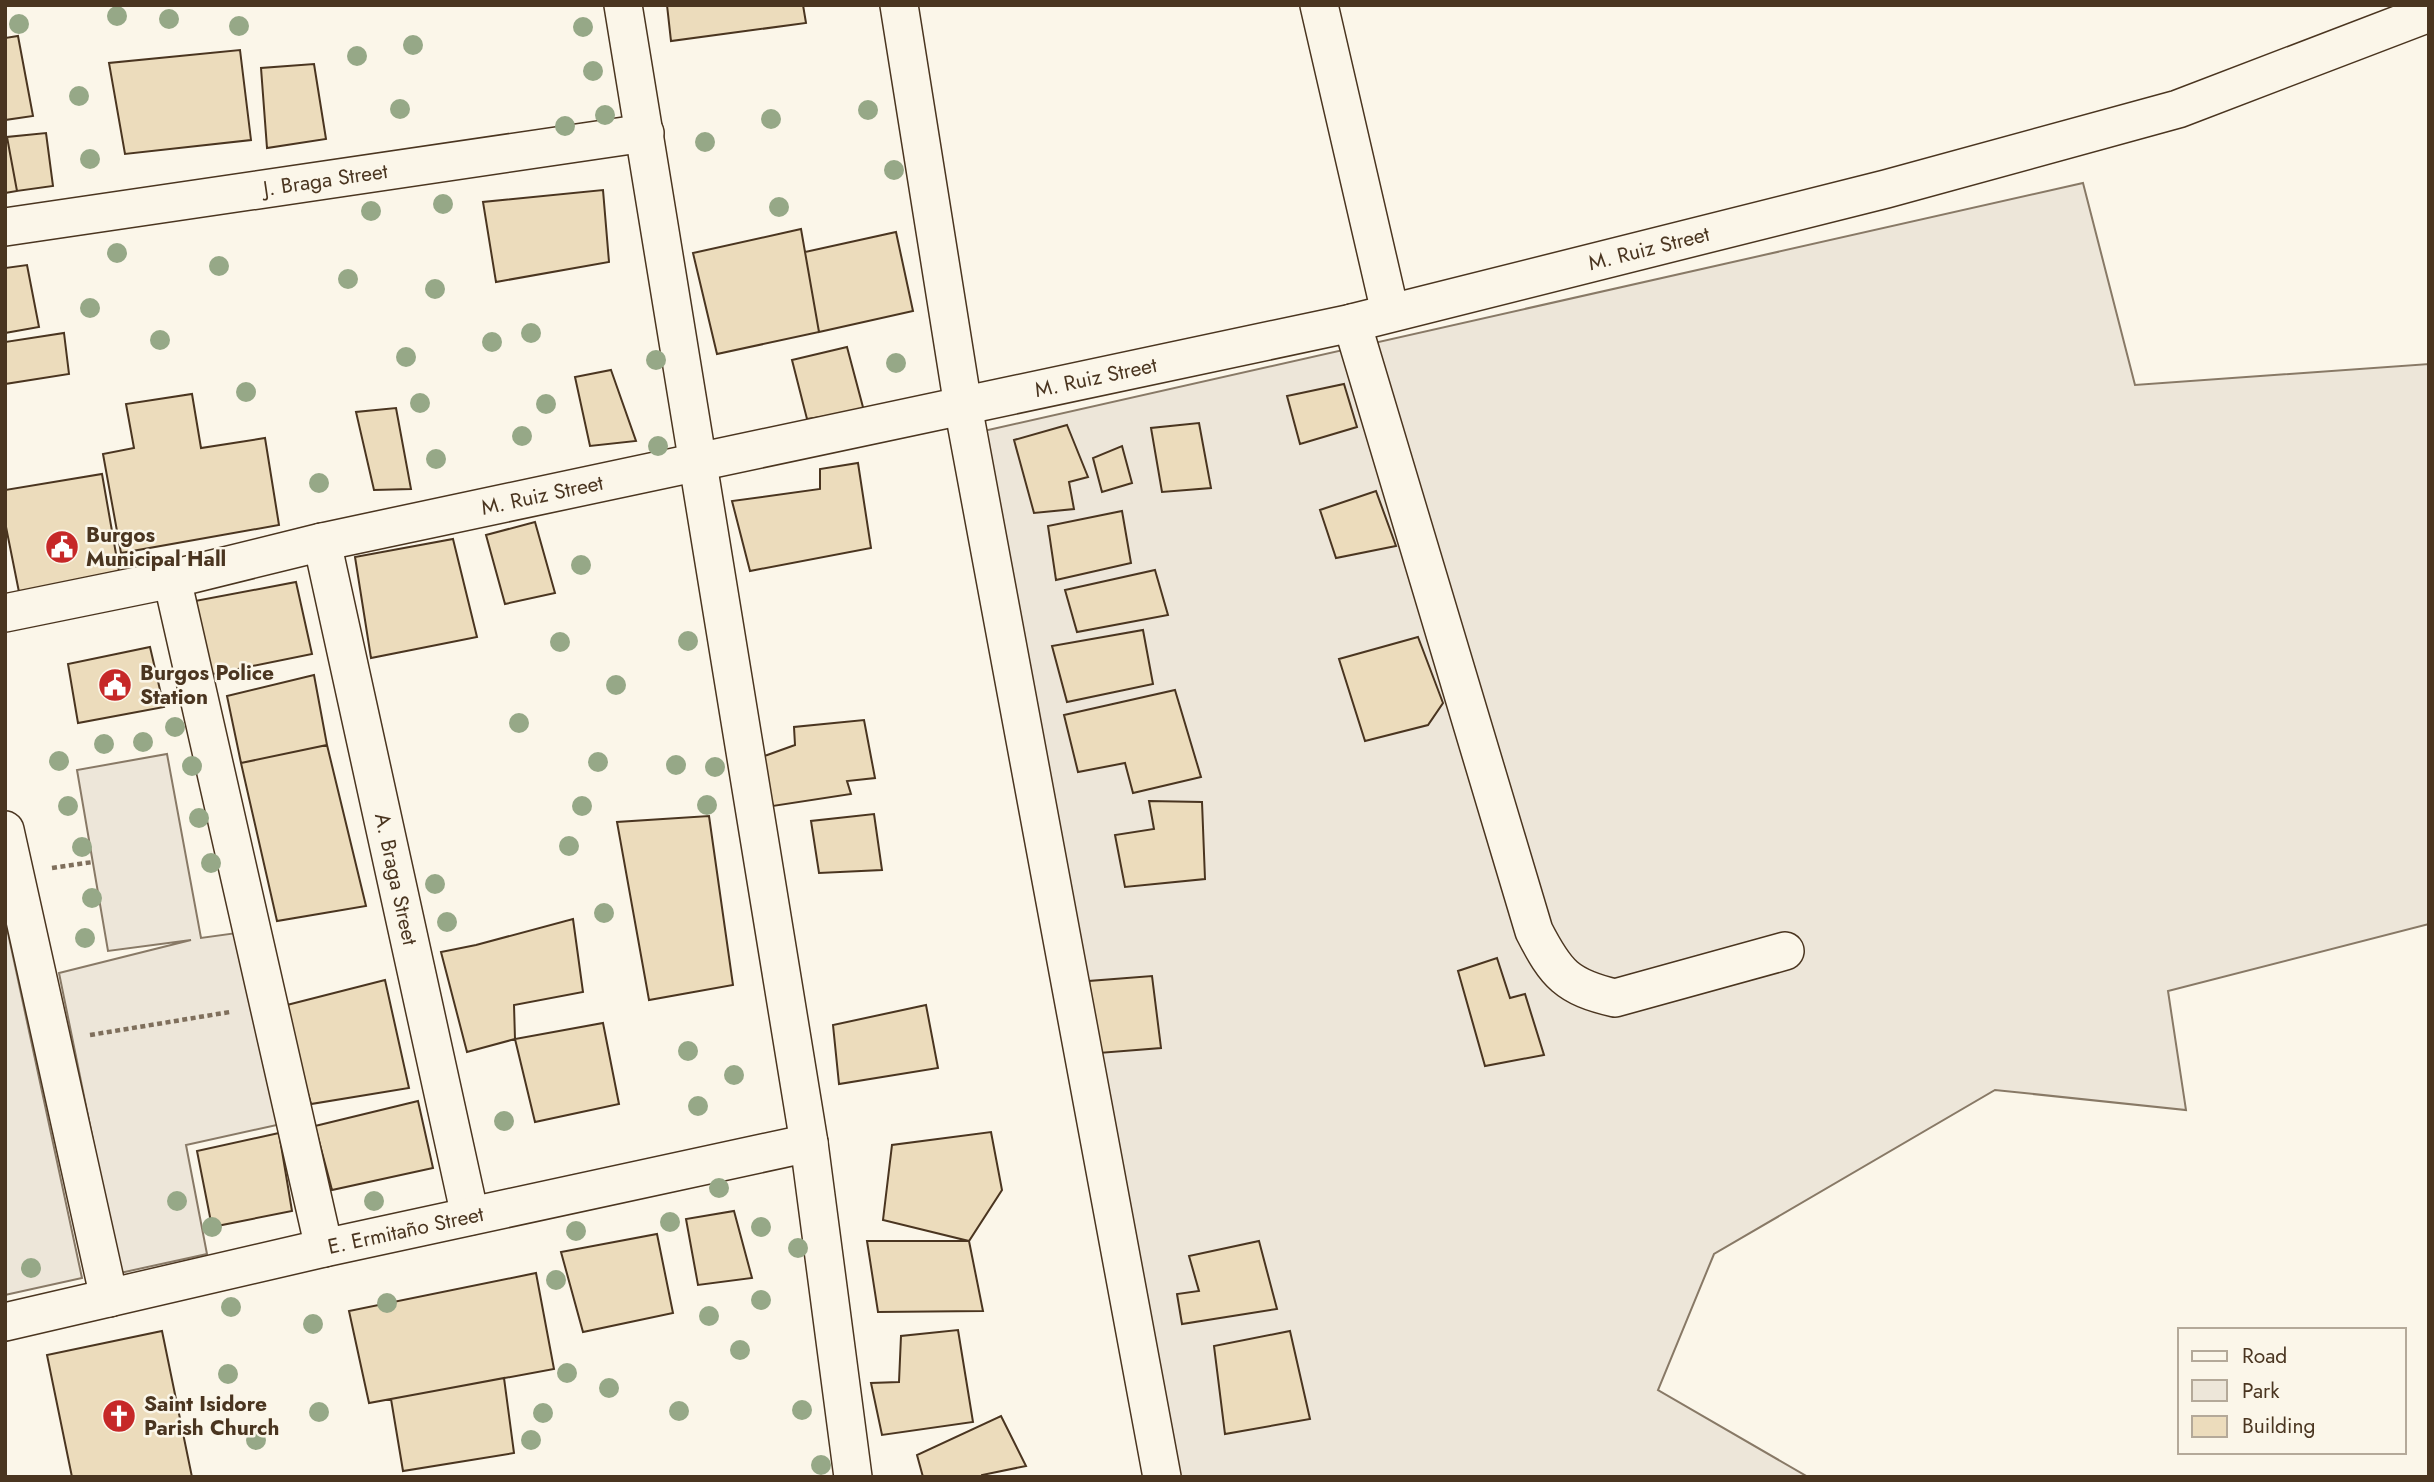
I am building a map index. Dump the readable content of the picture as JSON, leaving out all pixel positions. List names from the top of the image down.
{
  "streets": {
    "street": [
      "J. Braga Street",
      "M. Ruiz Street",
      "A. Braga Street",
      "E. Ermitaño Street"
    ]
  },
  "crossings": [
    ["M. Ruiz Street", "A. Braga Street"],
    ["A. Braga Street", "E. Ermitaño Street"]
  ],
  "places": {
    "public building": ["Burgos Municipal Hall", "Burgos Police Station"],
    "church": ["Saint Isidore Parish Church"]
  },
  "legend": ["Road", "Park", "Building"]
}
